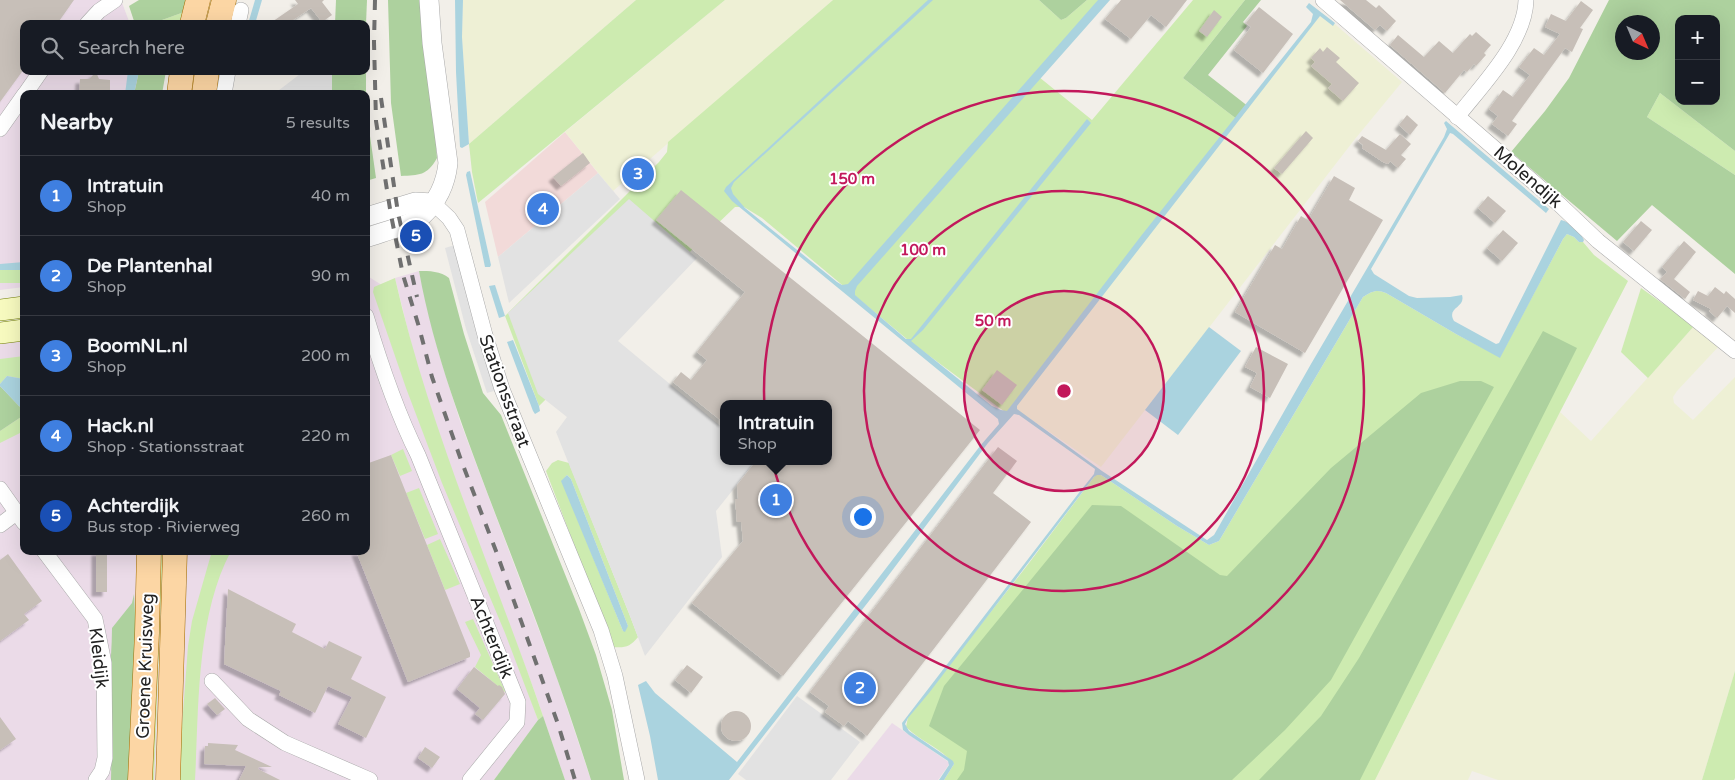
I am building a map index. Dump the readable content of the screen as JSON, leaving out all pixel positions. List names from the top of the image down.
{
  "streets": {
    "main road": ["Groene Kruisweg"],
    "street": [
      "Molendijk",
      "Stationsstraat",
      "Achterdijk",
      "Kleidijk"
    ]
  },
  "north": "bottom right",
  "page": {
    "map_buttons": ["+", "−"],
    "search": "Search here",
    "heading": ["Nearby", "5 results"],
    "list": [
      {
        "mark": "1",
        "name": "Intratuin",
        "note": "Shop",
        "value": "40 m"
      },
      {
        "mark": "2",
        "name": "De Plantenhal",
        "note": "Shop",
        "value": "90 m"
      },
      {
        "mark": "3",
        "name": "BoomNL.nl",
        "note": "Shop",
        "value": "200 m"
      },
      {
        "mark": "4",
        "name": "Hack.nl",
        "note": "Shop · Stationsstraat",
        "value": "220 m"
      },
      {
        "mark": "5",
        "name": "Achterdijk",
        "note": "Bus stop · Rivierweg",
        "value": "260 m"
      }
    ],
    "pins": [
      "3",
      "4",
      "5",
      "1",
      "2"
    ],
    "popup": ["Intratuin", "Shop"]
  },
  "rings": ["150 m", "100 m", "50 m"]
}
